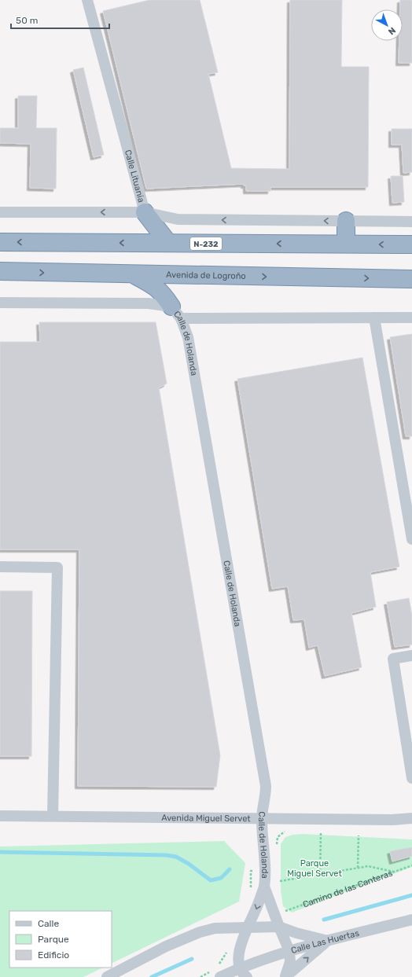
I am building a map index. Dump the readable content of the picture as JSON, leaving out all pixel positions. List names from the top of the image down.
{
  "streets": {
    "highway": ["N-232", "Avenida de Logroño"],
    "street": [
      "Calle Lituania",
      "Calle de Holanda",
      "Avenida Miguel Servet",
      "Calle Las Huertas"
    ],
    "path": ["Camino de las Canteras"]
  },
  "crossings": [
    ["Calle de Holanda", "Avenida Miguel Servet"],
    ["Calle de Holanda", "Calle Las Huertas"]
  ],
  "parks": ["Parque Miguel Servet"],
  "legend": ["Calle", "Parque", "Edificio"],
  "scale_bar": "50 m",
  "north": "bottom right"
}
